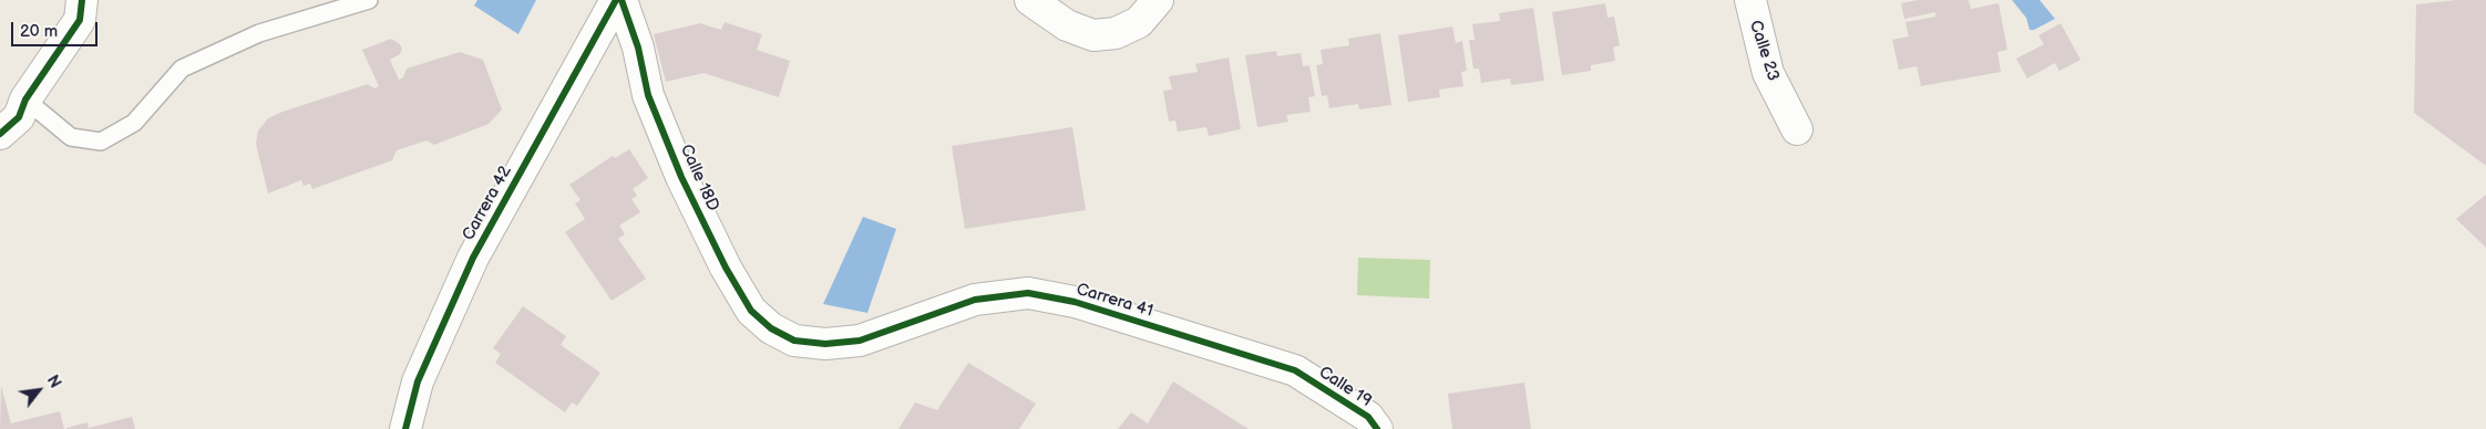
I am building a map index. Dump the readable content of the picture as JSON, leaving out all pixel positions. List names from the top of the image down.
{
  "streets": {
    "street": [
      "Calle 23",
      "Calle 18D",
      "Carrera 42",
      "Carrera 41",
      "Calle 19"
    ]
  },
  "crossings": [
    ["Calle 18D", "Carrera 41"],
    ["Carrera 41", "Calle 19"]
  ],
  "scale_bar": "20 m",
  "north": "top right"
}
